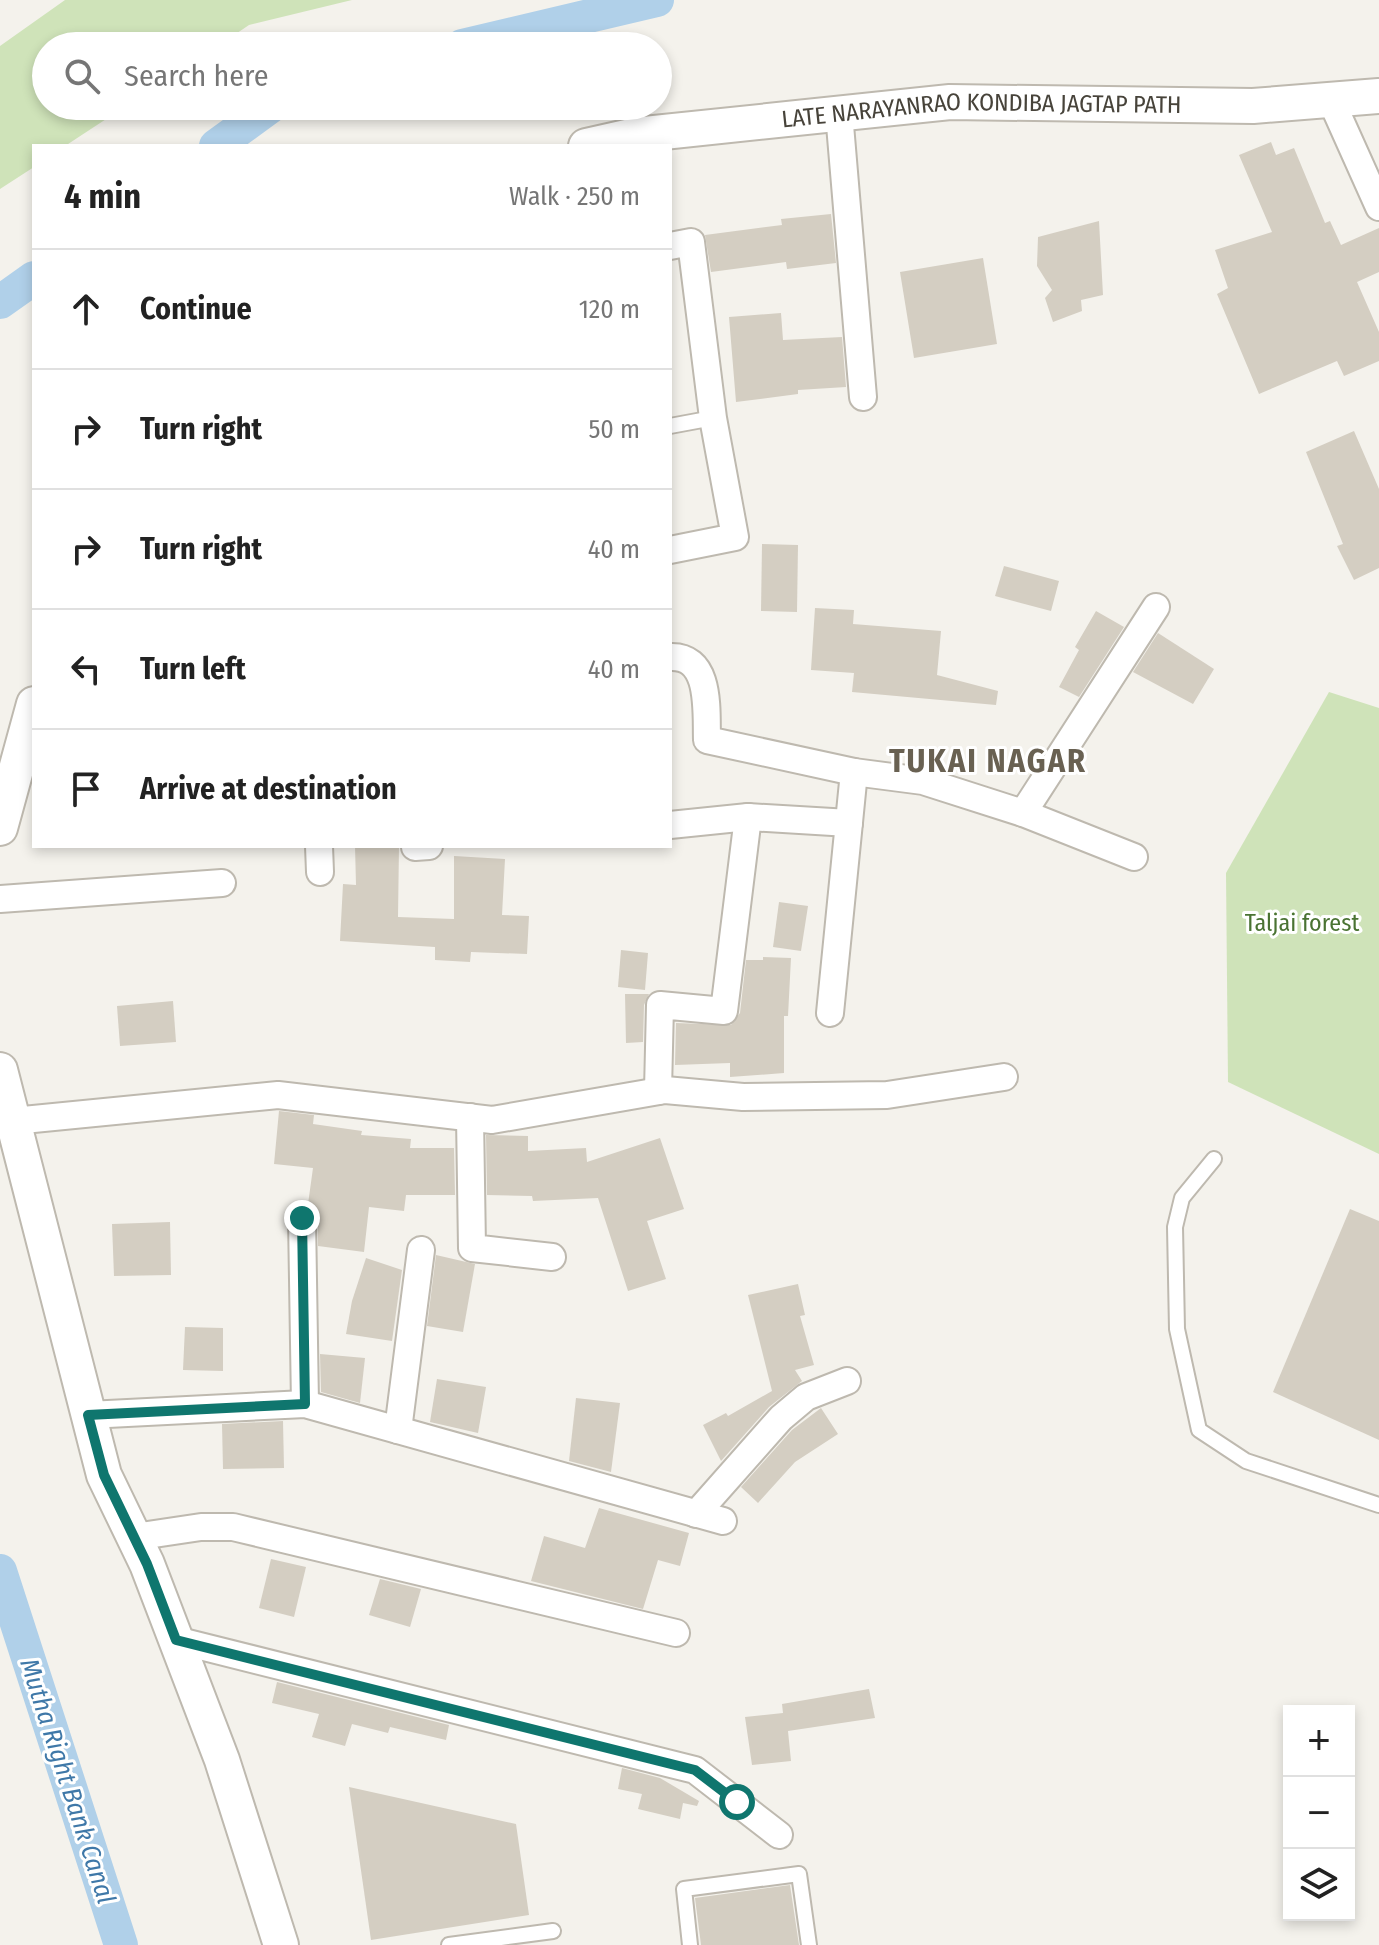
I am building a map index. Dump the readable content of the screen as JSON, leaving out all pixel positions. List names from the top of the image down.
{
  "streets": {
    "street": ["LATE NARAYANRAO KONDIBA JAGTAP PATH"]
  },
  "districts": ["TUKAI NAGAR"],
  "water": ["Mutha Right Bank Canal"],
  "parks": ["Taljai forest"],
  "page": {
    "search": "Search here",
    "heading": ["4 min", "Walk · 250 m"],
    "list": [
      ["Continue", "120 m"],
      ["Turn right", "50 m"],
      ["Turn right", "40 m"],
      ["Turn left", "40 m"],
      "Arrive at destination"
    ],
    "map_buttons": ["+", "−"]
  }
}
